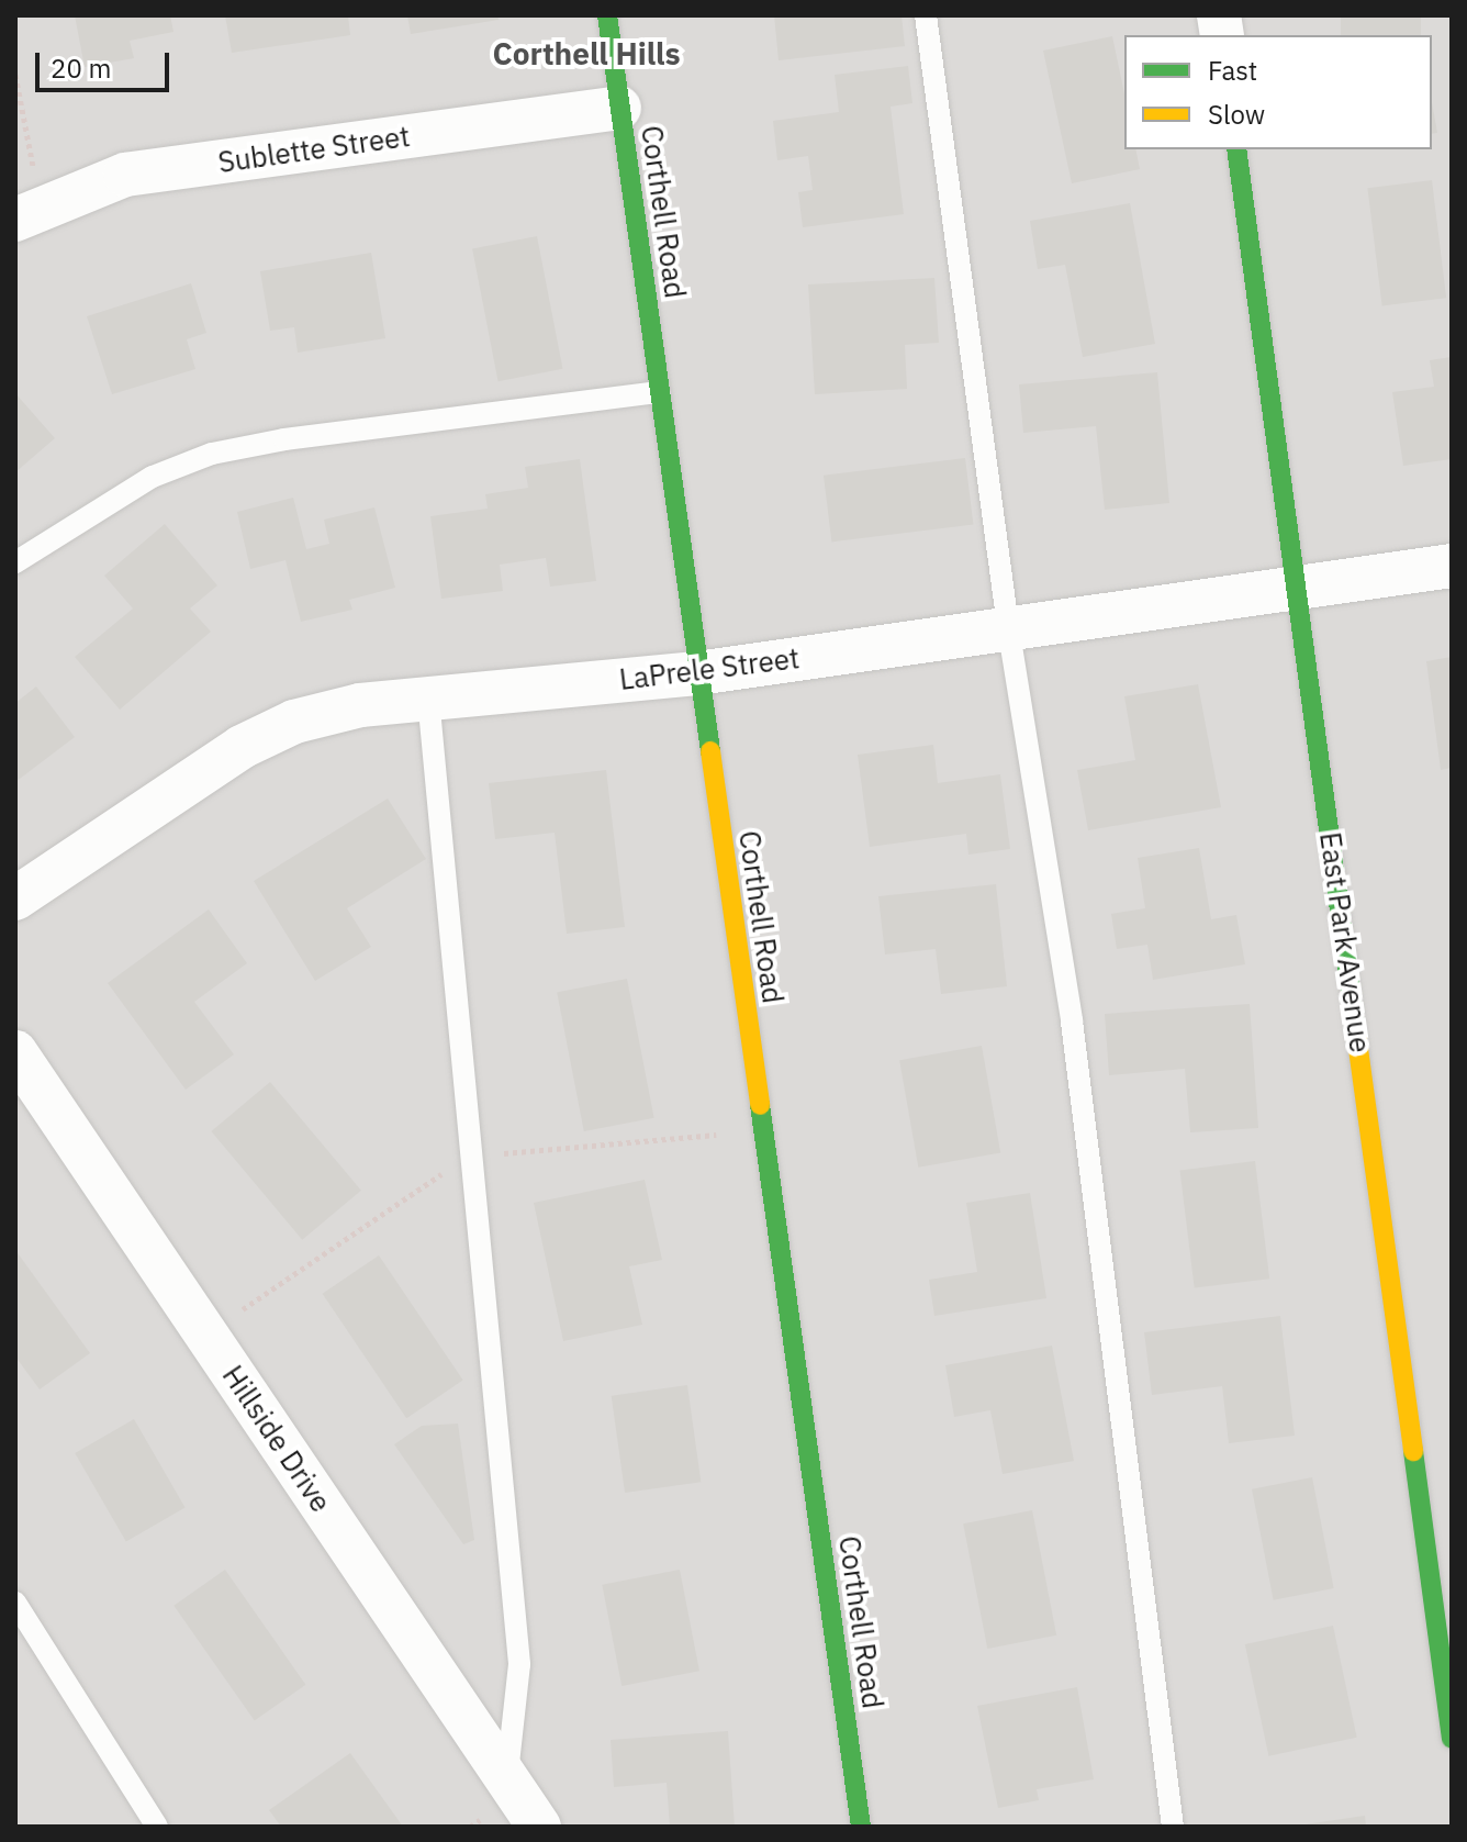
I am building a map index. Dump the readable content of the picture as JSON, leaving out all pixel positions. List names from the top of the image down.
{
  "streets": {
    "street": [
      "Sublette Street",
      "Corthell Road",
      "LaPrele Street",
      "East Park Avenue",
      "Hillside Drive"
    ]
  },
  "crossings": [
    ["Sublette Street", "Corthell Road"],
    ["Corthell Road", "LaPrele Street"],
    ["LaPrele Street", "East Park Avenue"]
  ],
  "districts": ["Corthell Hills"],
  "legend": ["Fast", "Slow"],
  "scale_bar": "20 m"
}
